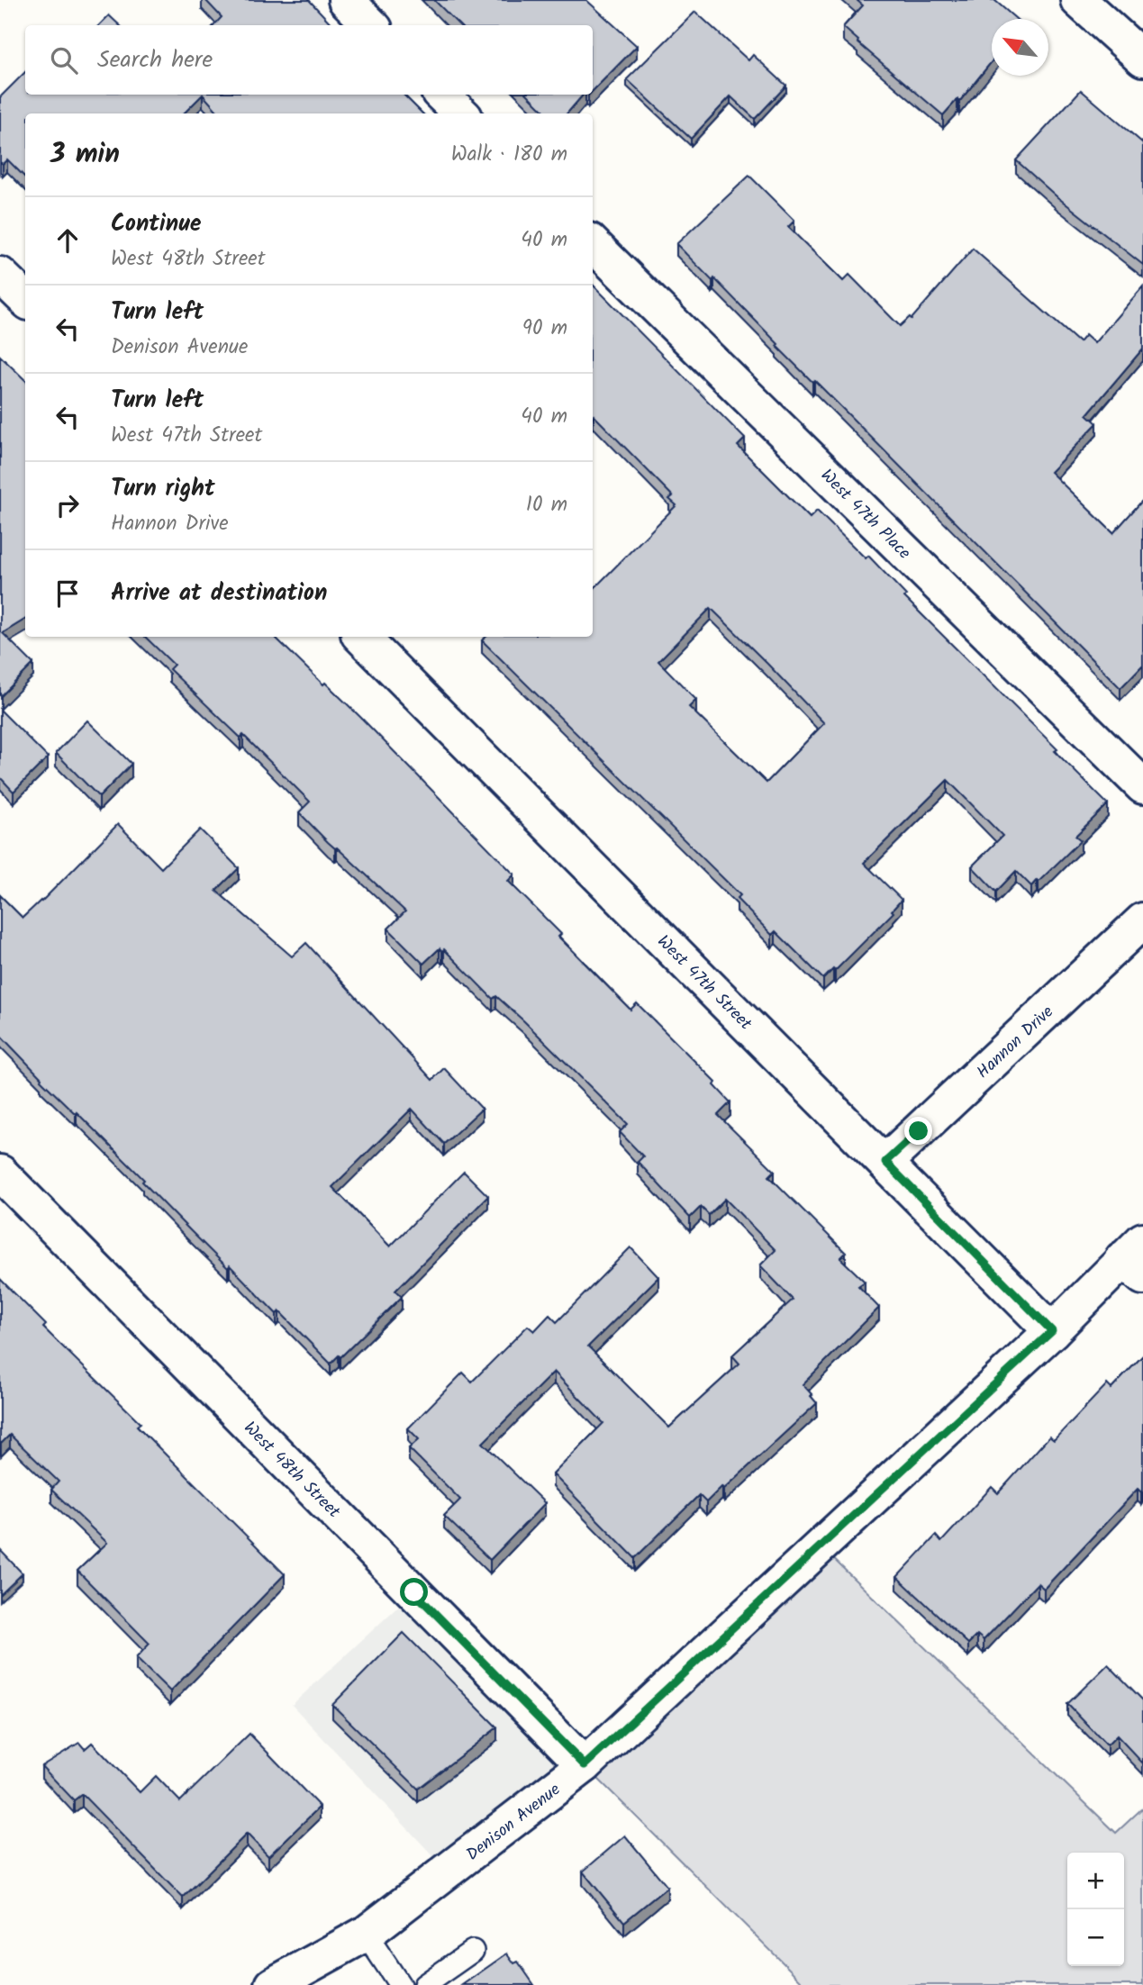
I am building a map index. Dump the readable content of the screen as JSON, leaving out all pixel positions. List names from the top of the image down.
{
  "streets": {
    "street": [
      "West 47th Place",
      "West 47th Street",
      "Hannon Drive",
      "West 48th Street",
      "Denison Avenue"
    ]
  },
  "crossings": [
    ["West 47th Street", "Hannon Drive"],
    ["West 47th Street", "Denison Avenue"],
    ["West 48th Street", "Denison Avenue"]
  ],
  "north": "top left",
  "page": {
    "search": "Search here",
    "heading": ["3 min", "Walk · 180 m"],
    "list": [
      ["Continue", "West 48th Street", "40 m"],
      ["Turn left", "Denison Avenue", "90 m"],
      ["Turn left", "West 47th Street", "40 m"],
      ["Turn right", "Hannon Drive", "10 m"],
      "Arrive at destination"
    ],
    "map_buttons": ["+", "−"]
  }
}
